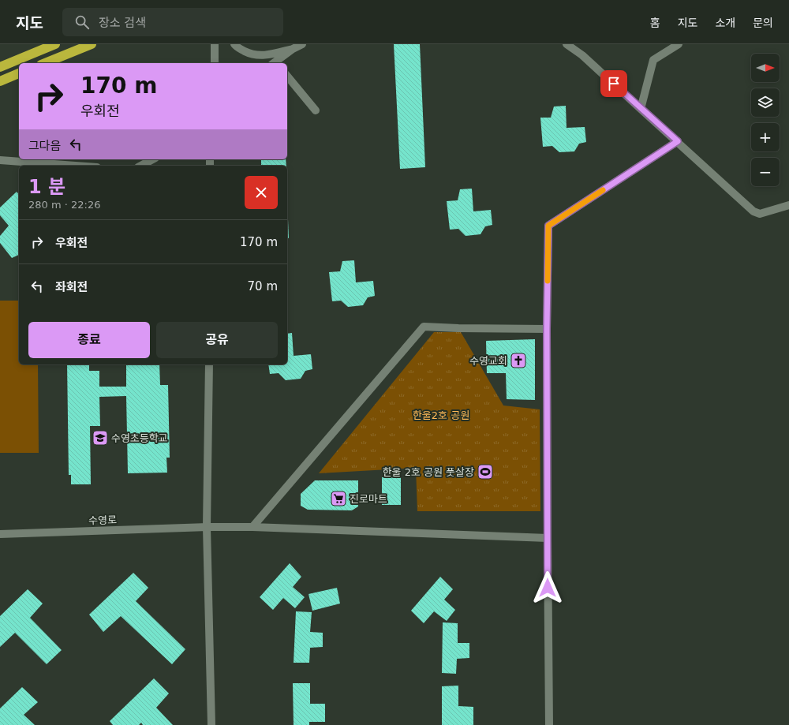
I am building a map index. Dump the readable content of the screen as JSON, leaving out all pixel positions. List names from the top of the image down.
{
  "streets": {
    "street": ["수영로"]
  },
  "parks": ["한울2호 공원"],
  "places": {
    "church": ["수영교회"],
    "school or university": ["수영초등학교"],
    "sports": ["한울 2호 공원 풋살장"],
    "supermarket": ["진로마트"]
  },
  "north": "right",
  "page": {
    "header": "지도",
    "search": "장소 검색",
    "nav": [
      "홈",
      "지도",
      "소개",
      "문의"
    ],
    "map_buttons": ["+", "−"],
    "turn": ["170 m", "우회전"],
    "then": "그다음",
    "heading": ["1 분", "280 m · 22:26"],
    "list": [
      {
        "name": "우회전",
        "value": "170 m"
      },
      {
        "name": "좌회전",
        "value": "70 m"
      }
    ],
    "buttons": ["종료", "공유"]
  }
}
